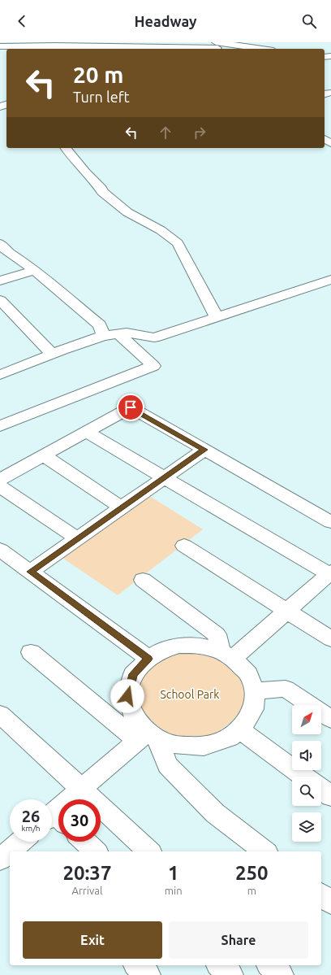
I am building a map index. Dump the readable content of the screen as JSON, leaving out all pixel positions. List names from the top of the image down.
{
  "parks": ["School Park"],
  "north": "top right",
  "page": {
    "header": "Headway",
    "turn": ["20 m", "Turn left"],
    "speed": "26 km/h",
    "limit": "30",
    "eta": [
      "20:37",
      "Arrival",
      "1",
      "min",
      "250",
      "m"
    ],
    "buttons": ["Exit", "Share"]
  }
}
